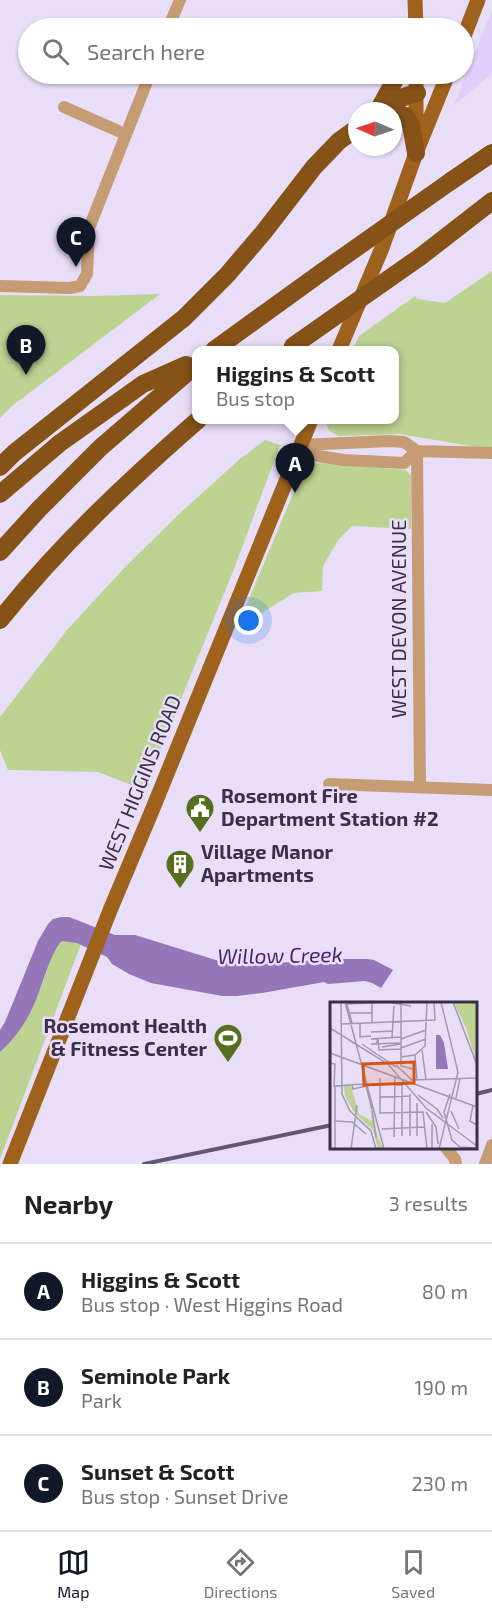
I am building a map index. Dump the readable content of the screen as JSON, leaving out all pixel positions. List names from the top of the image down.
{
  "streets": {
    "main road": ["WEST HIGGINS ROAD"],
    "street": ["WEST DEVON AVENUE"]
  },
  "water": ["Willow Creek"],
  "places": {
    "public building": ["Rosemont Fire Department Station #2"],
    "building": ["Village Manor Apartments"],
    "sports": ["Rosemont Health & Fitness Center"]
  },
  "north": "left",
  "page": {
    "search": "Search here",
    "pins": ["C", "B", "A"],
    "popup": ["Higgins & Scott", "Bus stop"],
    "heading": ["Nearby", "3 results"],
    "list": [
      {
        "mark": "A",
        "name": "Higgins & Scott",
        "note": "Bus stop · West Higgins Road",
        "value": "80 m"
      },
      {
        "mark": "B",
        "name": "Seminole Park",
        "note": "Park",
        "value": "190 m"
      },
      {
        "mark": "C",
        "name": "Sunset & Scott",
        "note": "Bus stop · Sunset Drive",
        "value": "230 m"
      }
    ],
    "nav": ["Map", "Directions", "Saved"]
  }
}
